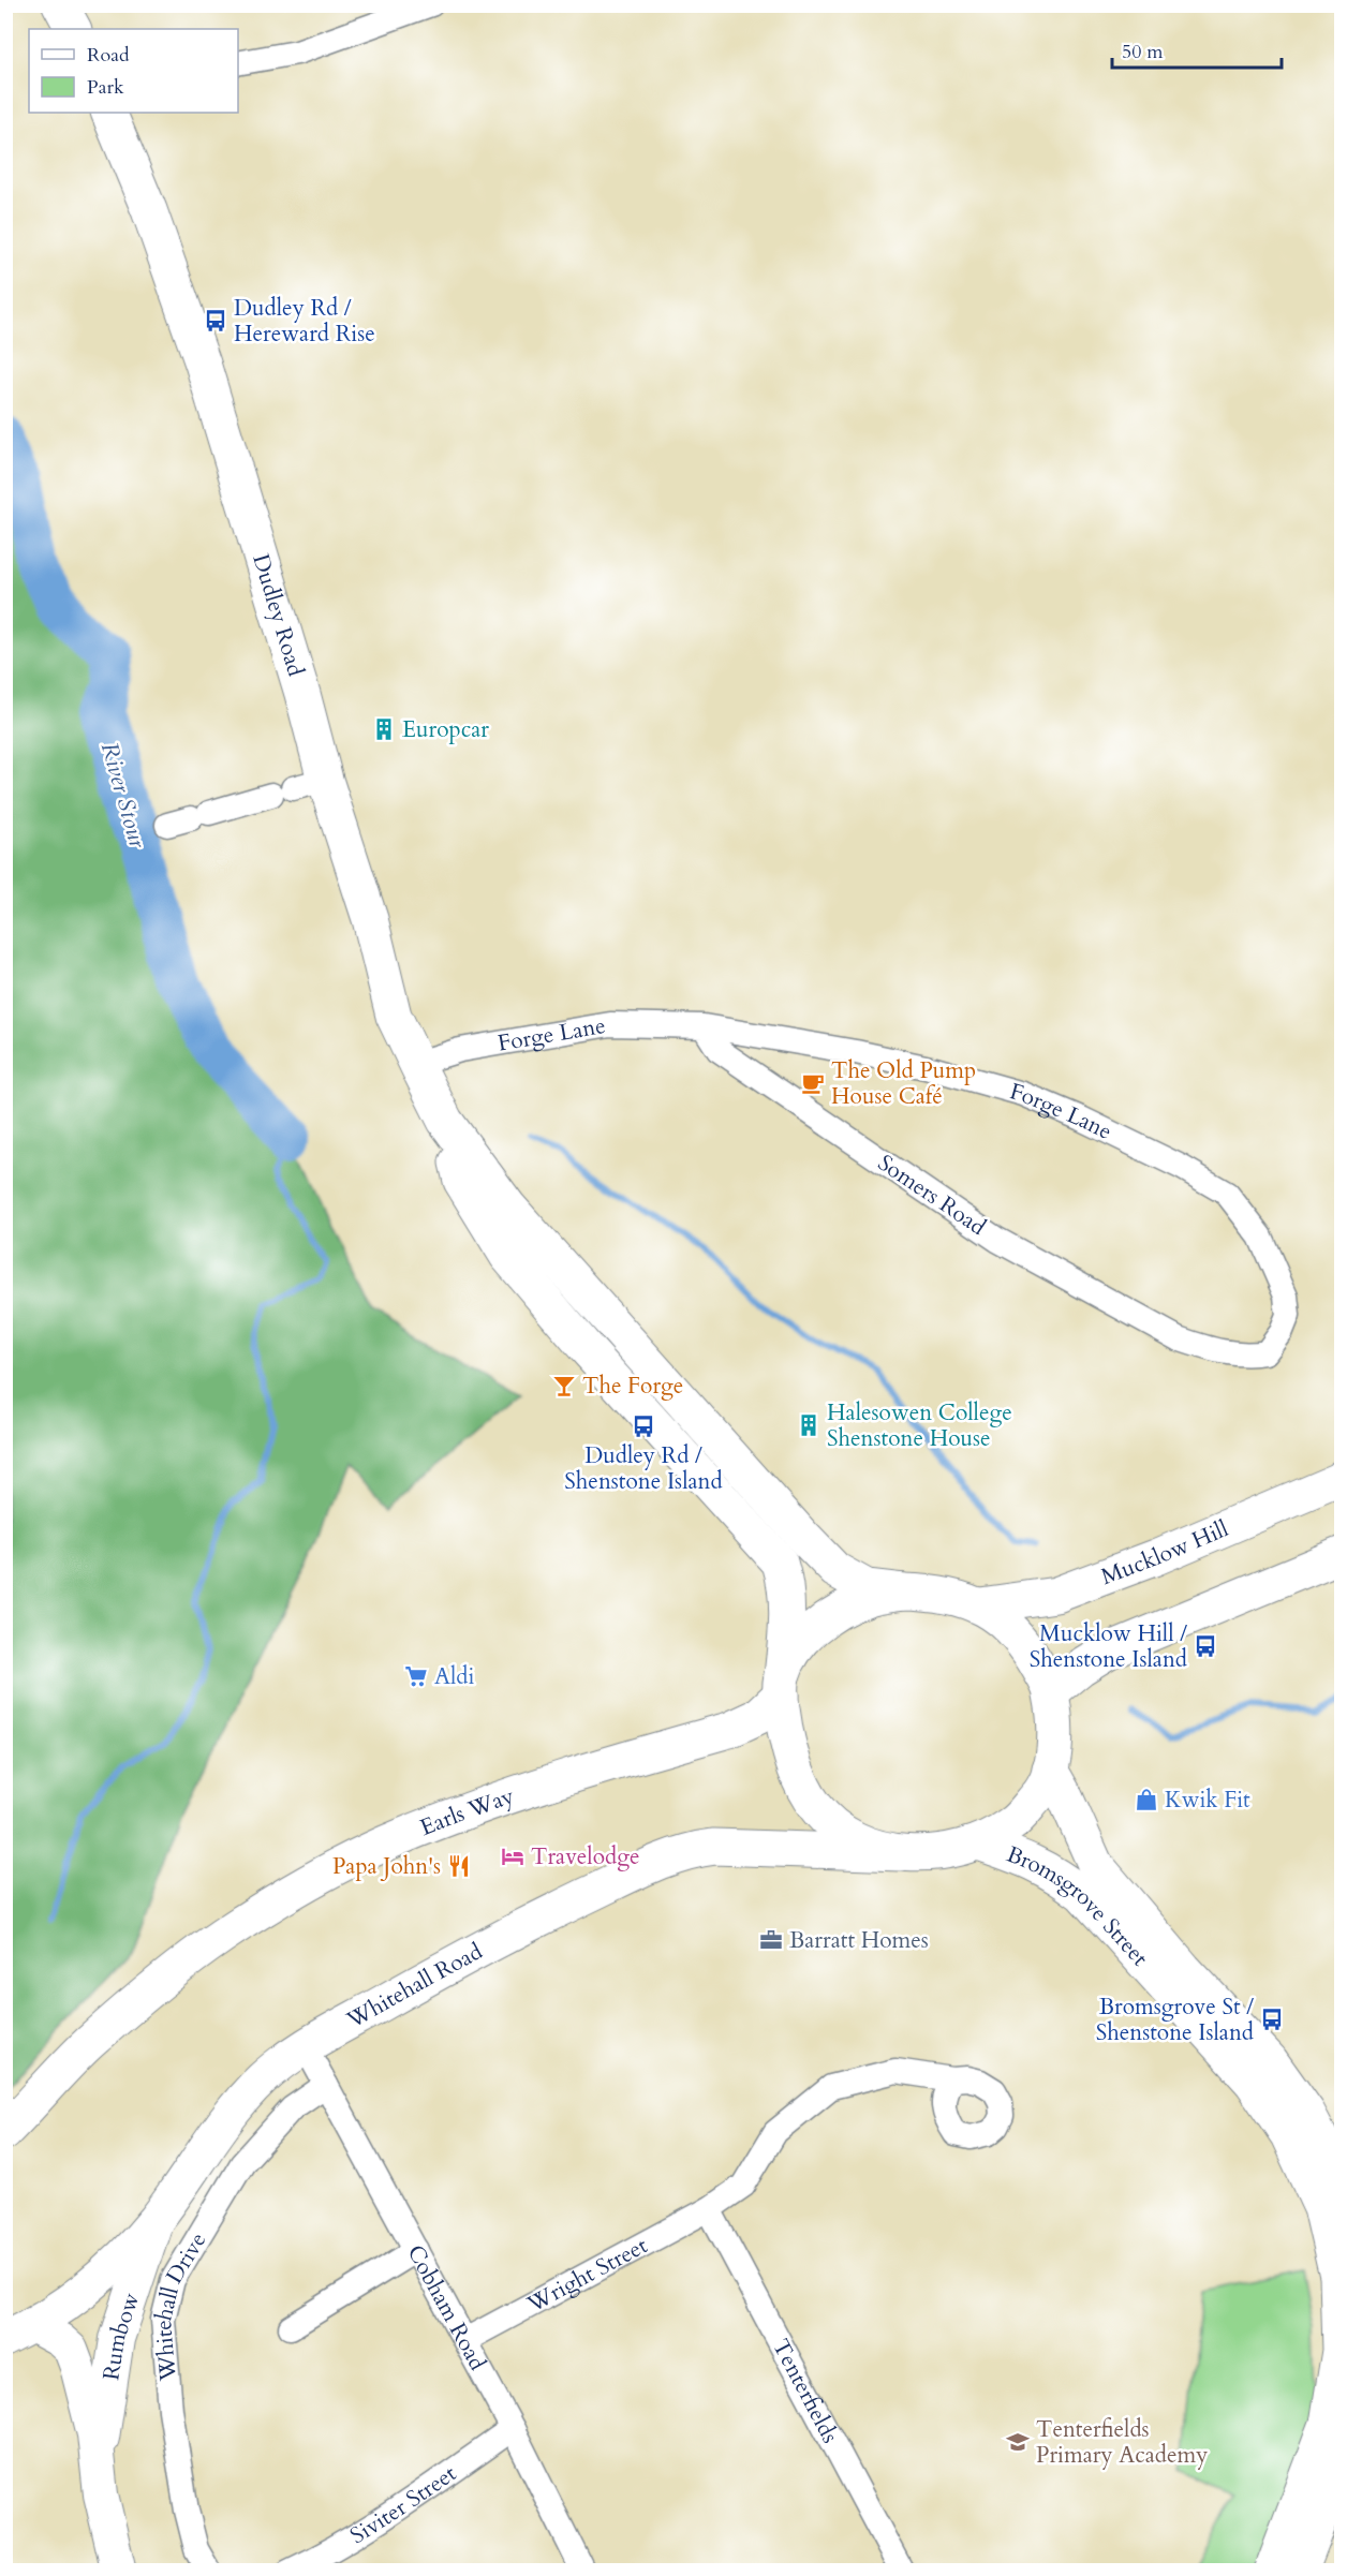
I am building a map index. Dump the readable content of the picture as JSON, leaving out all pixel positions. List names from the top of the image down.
{
  "streets": {
    "main road": [
      "Dudley Road",
      "Mucklow Hill",
      "Earls Way",
      "Bromsgrove Street",
      "Whitehall Road"
    ],
    "street": [
      "Forge Lane",
      "Somers Road",
      "Wright Street",
      "Whitehall Drive",
      "Cobham Road",
      "Rumbow",
      "Tenterfields",
      "Siviter Street"
    ]
  },
  "crossings": [
    ["Dudley Road", "Forge Lane"],
    ["Forge Lane", "Somers Road"],
    ["Whitehall Road", "Cobham Road"],
    ["Whitehall Road", "Rumbow"],
    ["Wright Street", "Cobham Road"],
    ["Wright Street", "Tenterfields"],
    ["Whitehall Drive", "Cobham Road"],
    ["Cobham Road", "Siviter Street"]
  ],
  "water": ["River Stour"],
  "places": {
    "bus stop": [
      "Dudley Rd / Hereward Rise",
      "Dudley Rd / Shenstone Island",
      "Mucklow Hill / Shenstone Island",
      "Bromsgrove St / Shenstone Island"
    ],
    "building": ["Europcar", "Halesowen College Shenstone House"],
    "cafe": ["The Old Pump House Café"],
    "bar": ["The Forge"],
    "supermarket": ["Aldi"],
    "shop": ["Kwik Fit"],
    "hotel": ["Travelodge"],
    "restaurant": ["Papa John's"],
    "office": ["Barratt Homes"],
    "school or university": ["Tenterfields Primary Academy"]
  },
  "legend": ["Road", "Park"],
  "scale_bar": "50 m"
}
